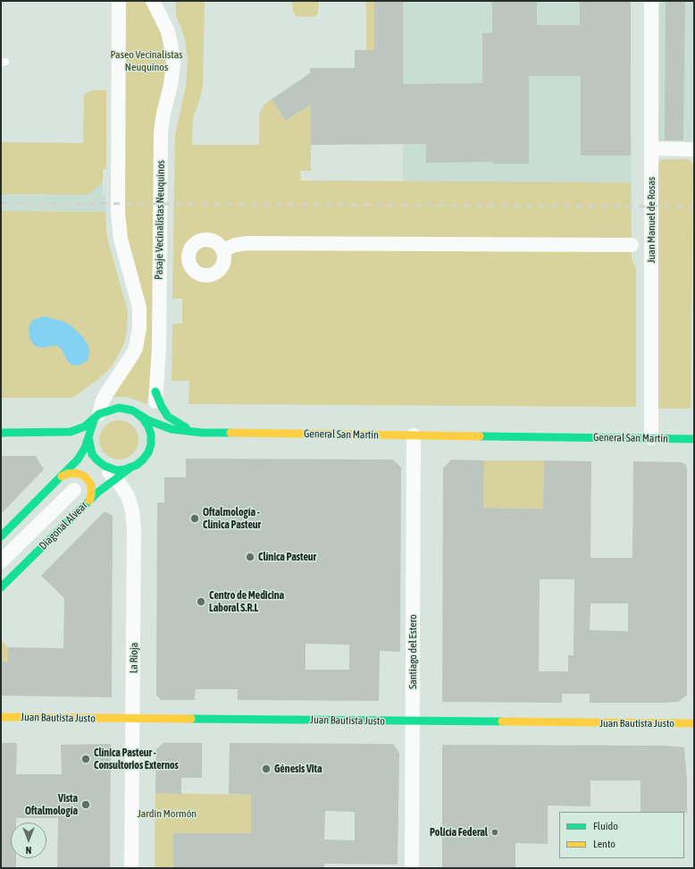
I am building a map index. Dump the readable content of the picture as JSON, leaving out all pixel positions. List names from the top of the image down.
{
  "streets": {
    "main road": ["General San Martín", "Diagonal Alvear", "Juan Bautista Justo"],
    "street": [
      "Pasaje Vecinalistas Neuquinos",
      "Juan Manuel de Rosas",
      "Santiago del Estero",
      "La Rioja"
    ]
  },
  "crossings": [
    ["Pasaje Vecinalistas Neuquinos", "General San Martín"],
    ["Pasaje Vecinalistas Neuquinos", "Diagonal Alvear"],
    ["Pasaje Vecinalistas Neuquinos", "La Rioja"],
    ["Juan Manuel de Rosas", "General San Martín"],
    ["General San Martín", "Diagonal Alvear"],
    ["General San Martín", "Santiago del Estero"],
    ["General San Martín", "La Rioja"],
    ["Diagonal Alvear", "La Rioja"],
    ["Santiago del Estero", "Juan Bautista Justo"],
    ["La Rioja", "Juan Bautista Justo"]
  ],
  "parks": ["Paseo Vecinalistas Neuquinos", "Jardín Mormón"],
  "places": [
    "Oftalmología - Clínica Pasteur",
    "Clínica Pasteur",
    "Centro de Medicina Laboral S.R.L",
    "Clínica Pasteur - Consultorios Externos",
    "Génesis Vita",
    "Vista Oftalmología",
    "Policía Federal"
  ],
  "legend": ["Fluido", "Lento"],
  "north": "bottom"
}
